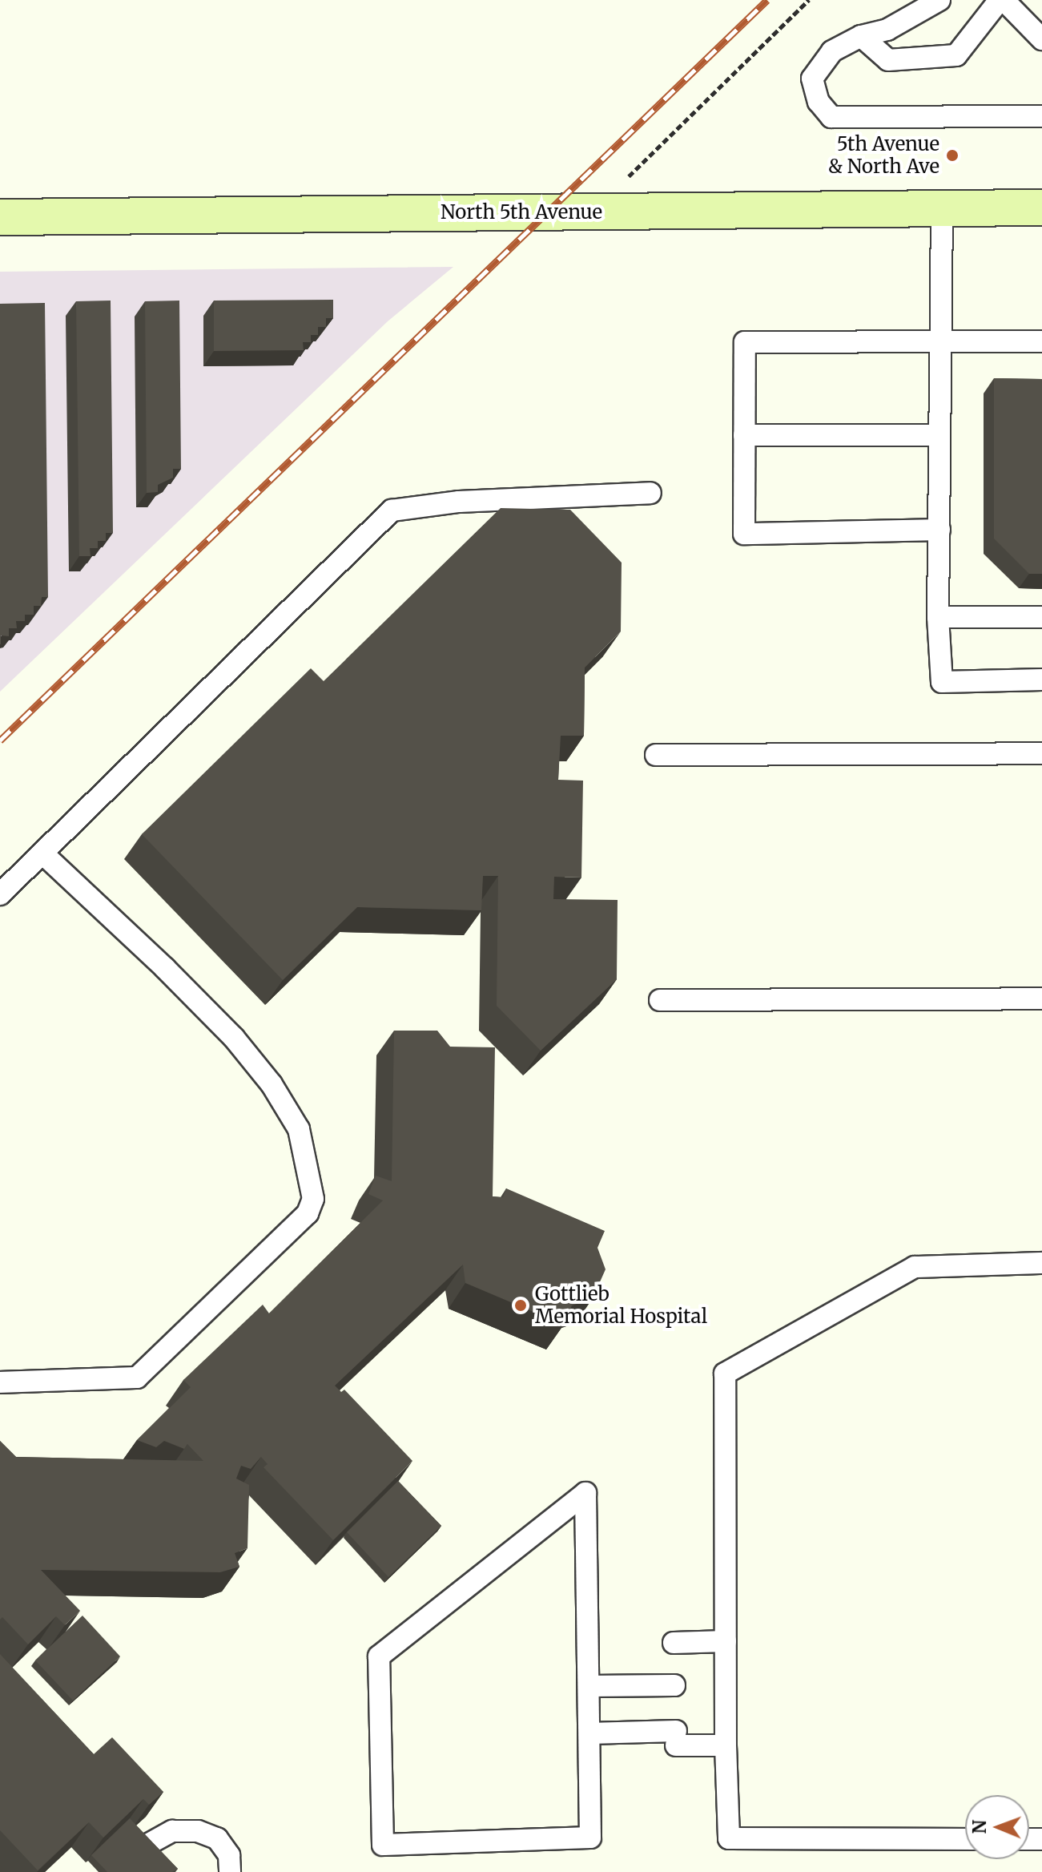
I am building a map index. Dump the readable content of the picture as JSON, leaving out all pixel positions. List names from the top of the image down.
{
  "streets": {
    "street": ["North 5th Avenue"]
  },
  "places": ["5th Avenue & North Ave", "Gottlieb Memorial Hospital"],
  "north": "left"
}
